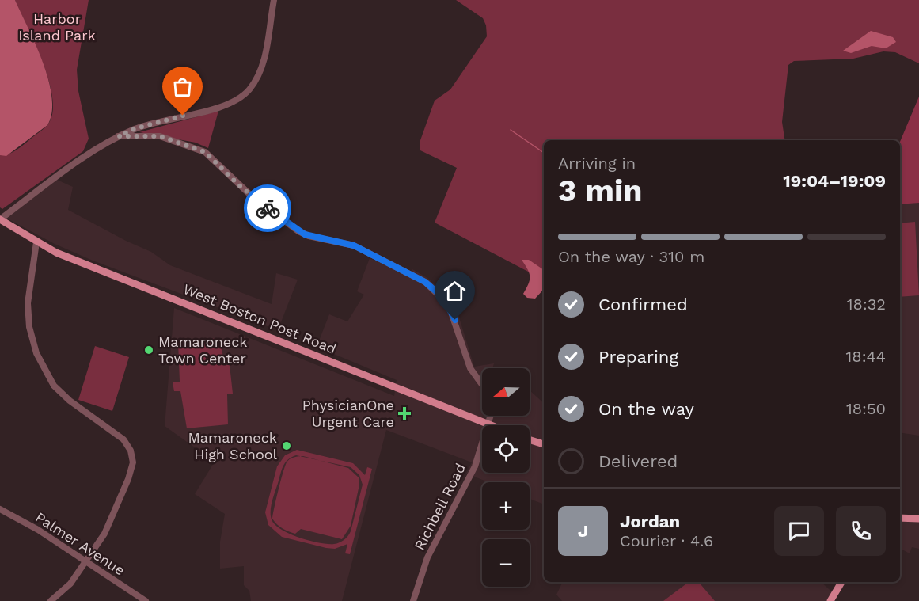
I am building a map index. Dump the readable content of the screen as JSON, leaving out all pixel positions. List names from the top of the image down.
{
  "streets": {
    "main road": ["West Boston Post Road"],
    "street": ["Richbell Road", "Palmer Avenue"]
  },
  "crossings": [
    ["West Boston Post Road", "Richbell Road"]
  ],
  "parks": ["Harbor Island Park"],
  "places": {
    "other": ["Mamaroneck Town Center", "Mamaroneck High School"],
    "health": ["PhysicianOne Urgent Care"]
  },
  "north": "left",
  "page": {
    "heading": ["3 min", "Arriving in", "19:04–19:09"],
    "panel": ["Jordan", "Courier · 4.6"],
    "bar": "On the way · 310 m",
    "list": [
      ["Confirmed", "18:32"],
      ["Preparing", "18:44"],
      ["On the way", "18:50"],
      "Delivered"
    ],
    "map_buttons": ["+", "−"],
    "round": "J"
  }
}
